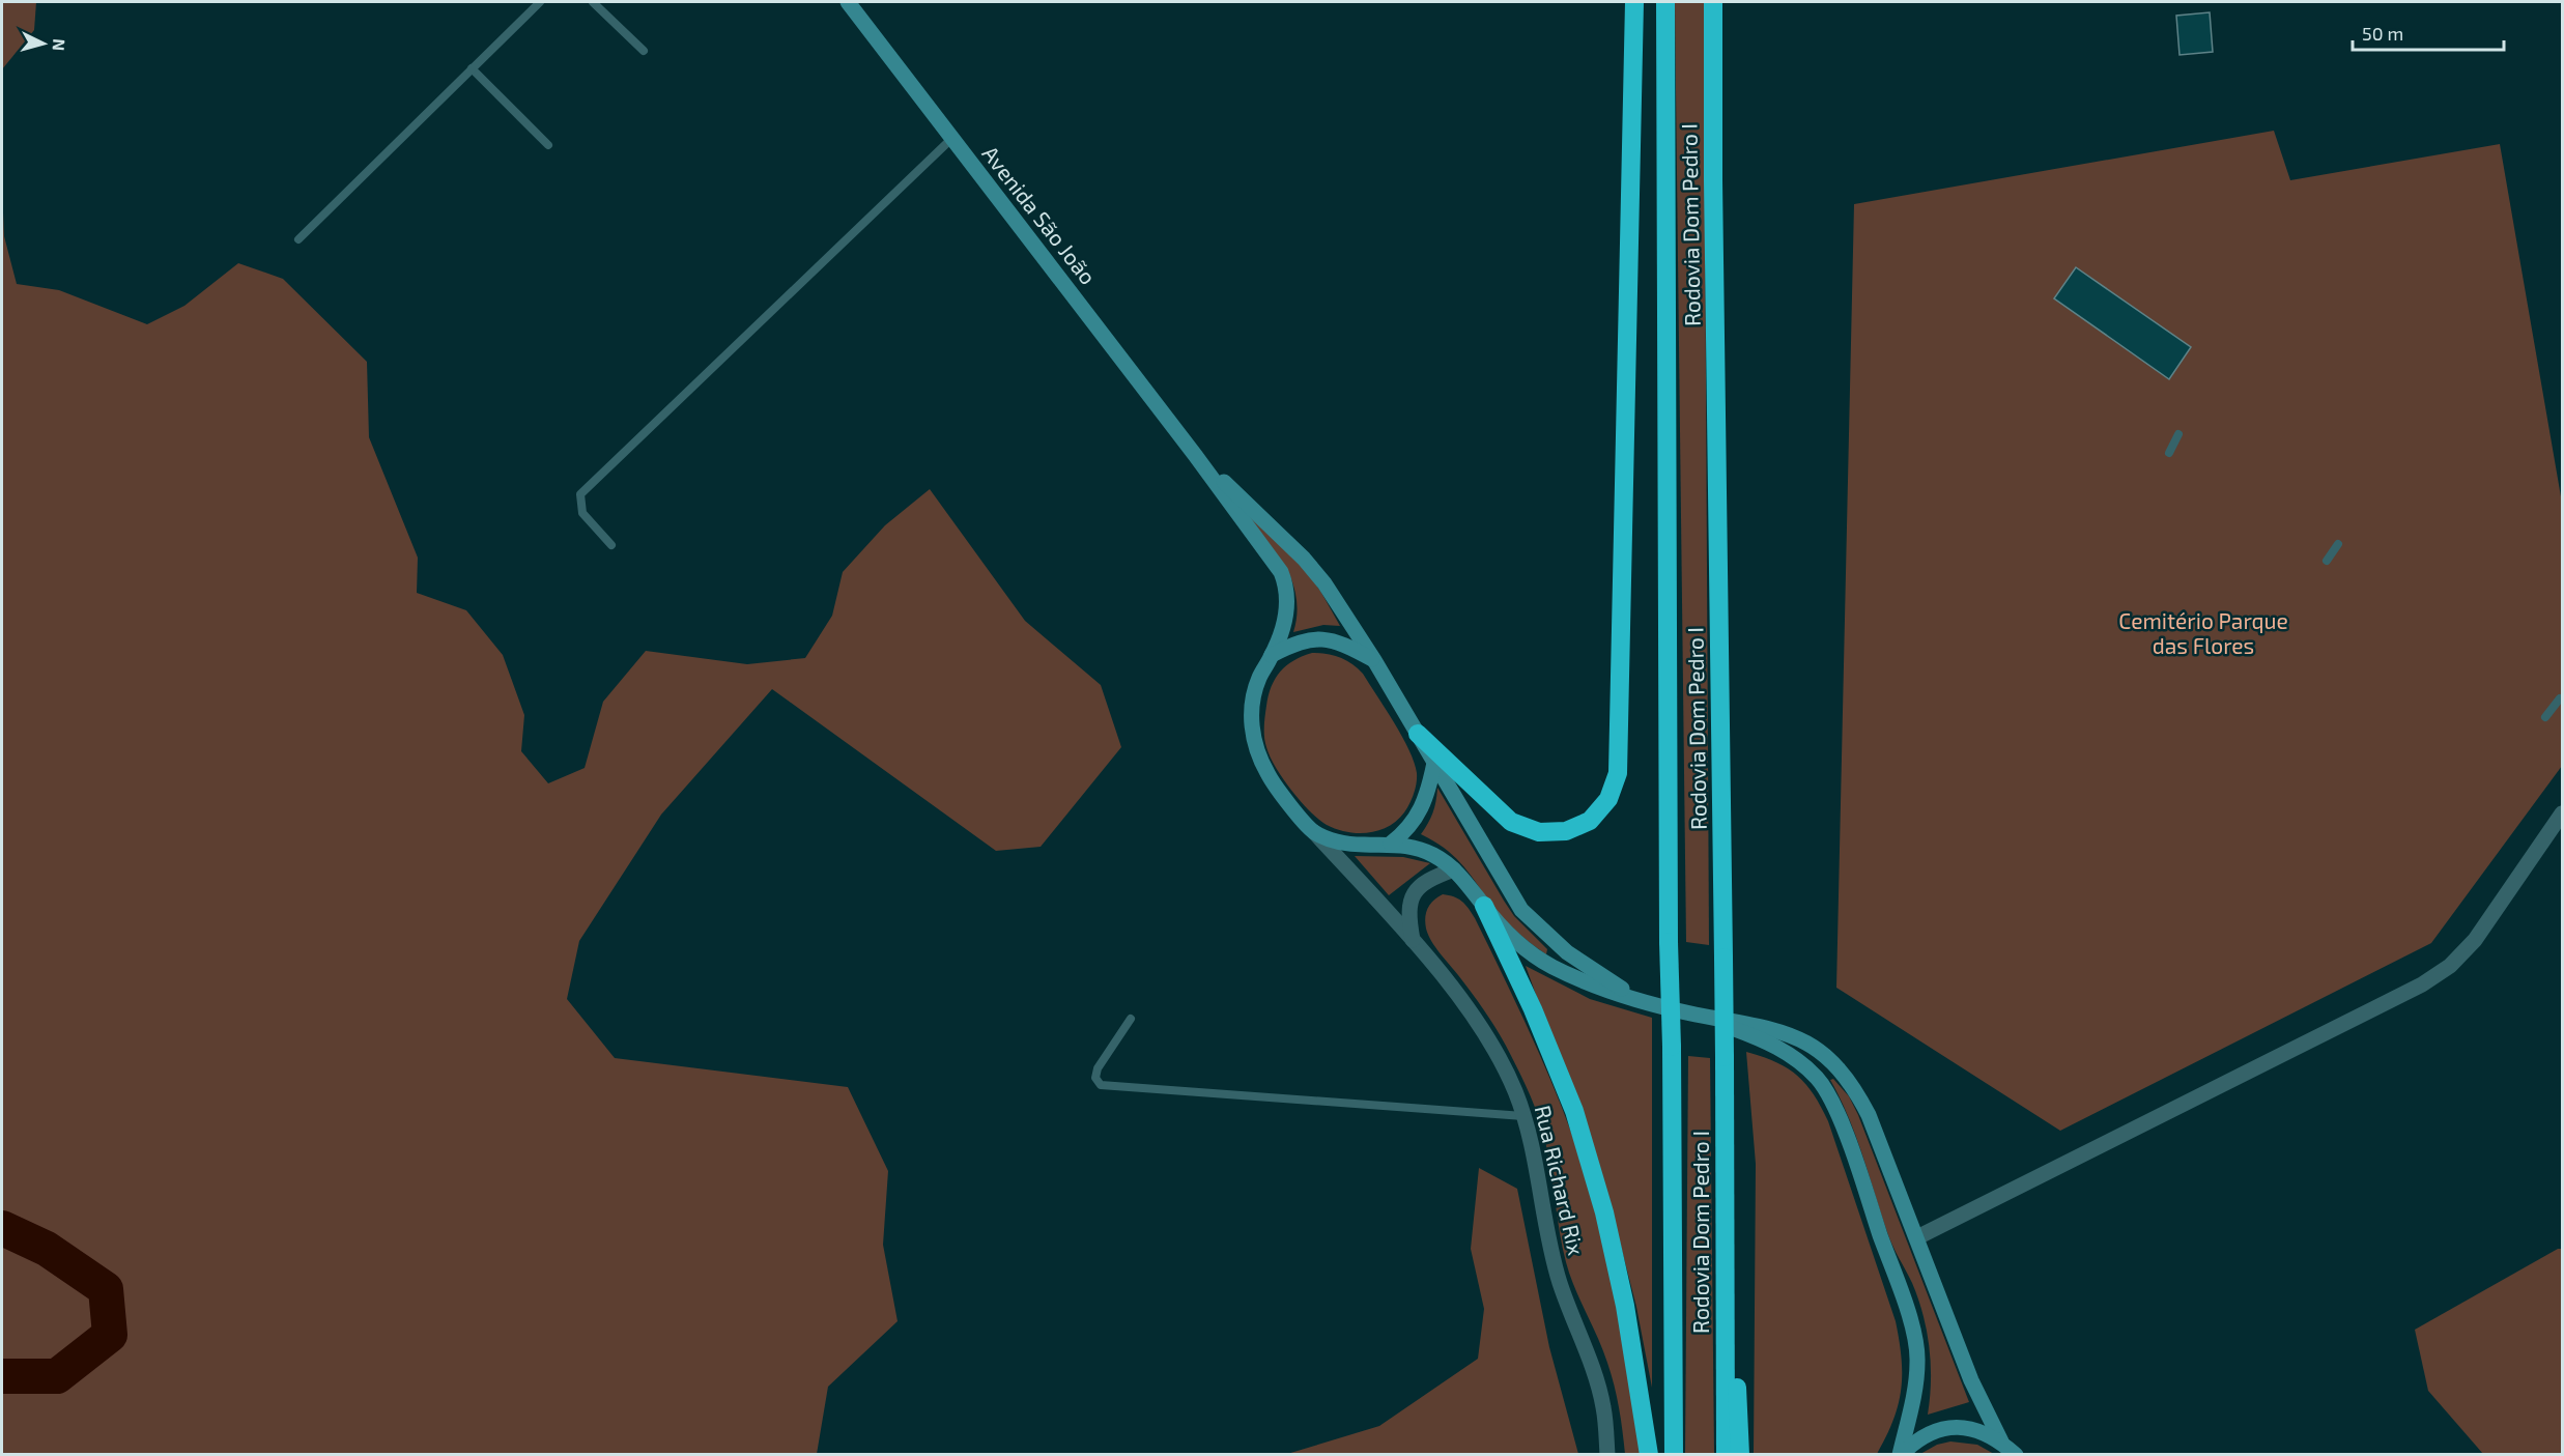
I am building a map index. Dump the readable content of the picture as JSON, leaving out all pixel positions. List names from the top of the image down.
{
  "streets": {
    "highway": ["Rodovia Dom Pedro I"],
    "main road": ["Avenida São João"],
    "street": ["Rua Richard Rix"]
  },
  "parks": ["Cemitério Parque das Flores"],
  "scale_bar": "50 m",
  "north": "right"
}
